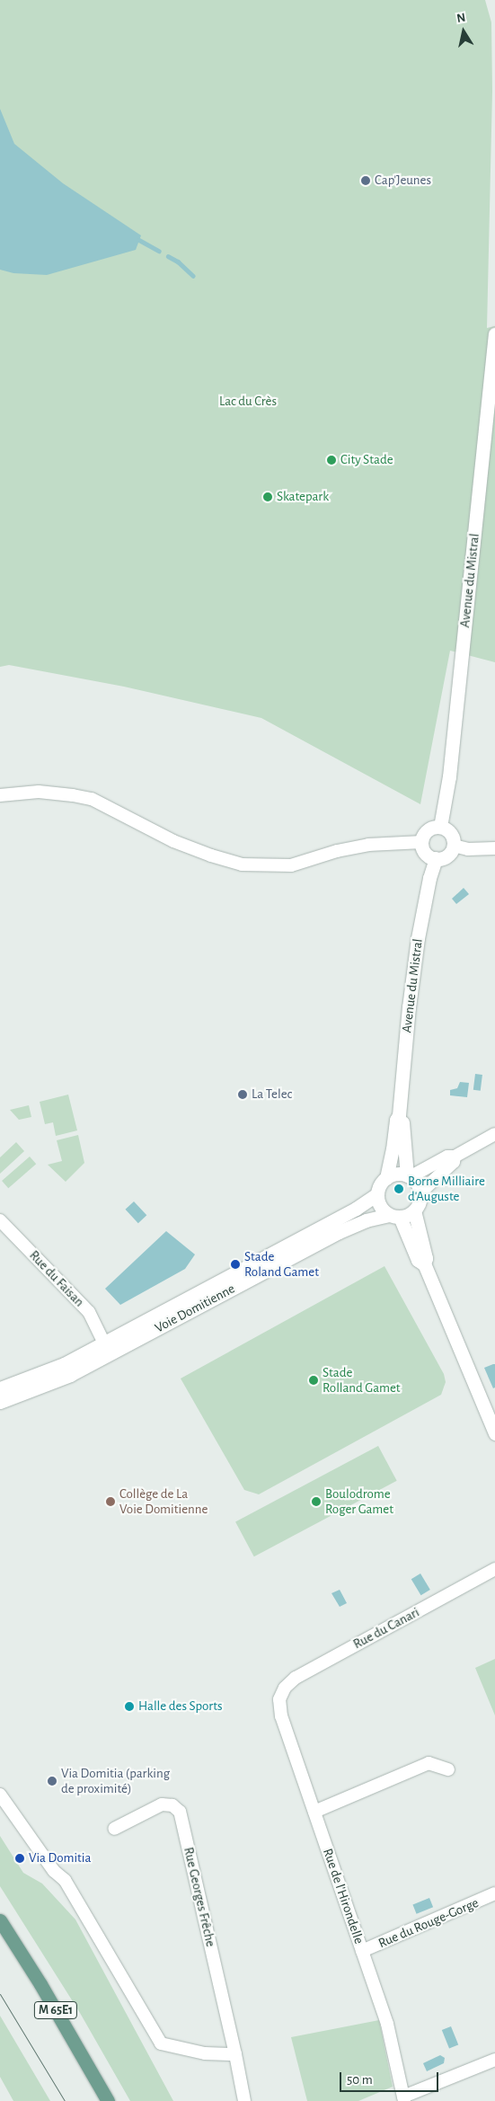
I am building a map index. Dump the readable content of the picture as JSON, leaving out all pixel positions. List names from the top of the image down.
{
  "streets": {
    "main road": ["M 65E1"],
    "street": [
      "Avenue du Mistral",
      "Rue du Faisan",
      "Voie Domitienne",
      "Rue du Canari",
      "Rue de l'Hirondelle",
      "Rue Georges Frêche",
      "Rue du Rouge-Gorge"
    ]
  },
  "crossings": [
    ["Avenue du Mistral", "Voie Domitienne"],
    ["Rue du Faisan", "Voie Domitienne"],
    ["Rue du Canari", "Rue de l'Hirondelle"],
    ["Rue de l'Hirondelle", "Rue du Rouge-Gorge"]
  ],
  "parks": ["Lac du Crès"],
  "places": [
    "Cap'Jeunes",
    "City Stade",
    "Skatepark",
    "La Telec",
    "Borne Milliaire d'Auguste",
    "Stade Roland Gamet",
    "Stade Rolland Gamet",
    "Collège de La Voie Domitienne",
    "Boulodrome Roger Gamet",
    "Halle des Sports",
    "Via Domitia (parking de proximité)",
    "Via Domitia"
  ],
  "scale_bar": "50 m",
  "north": "top"
}
